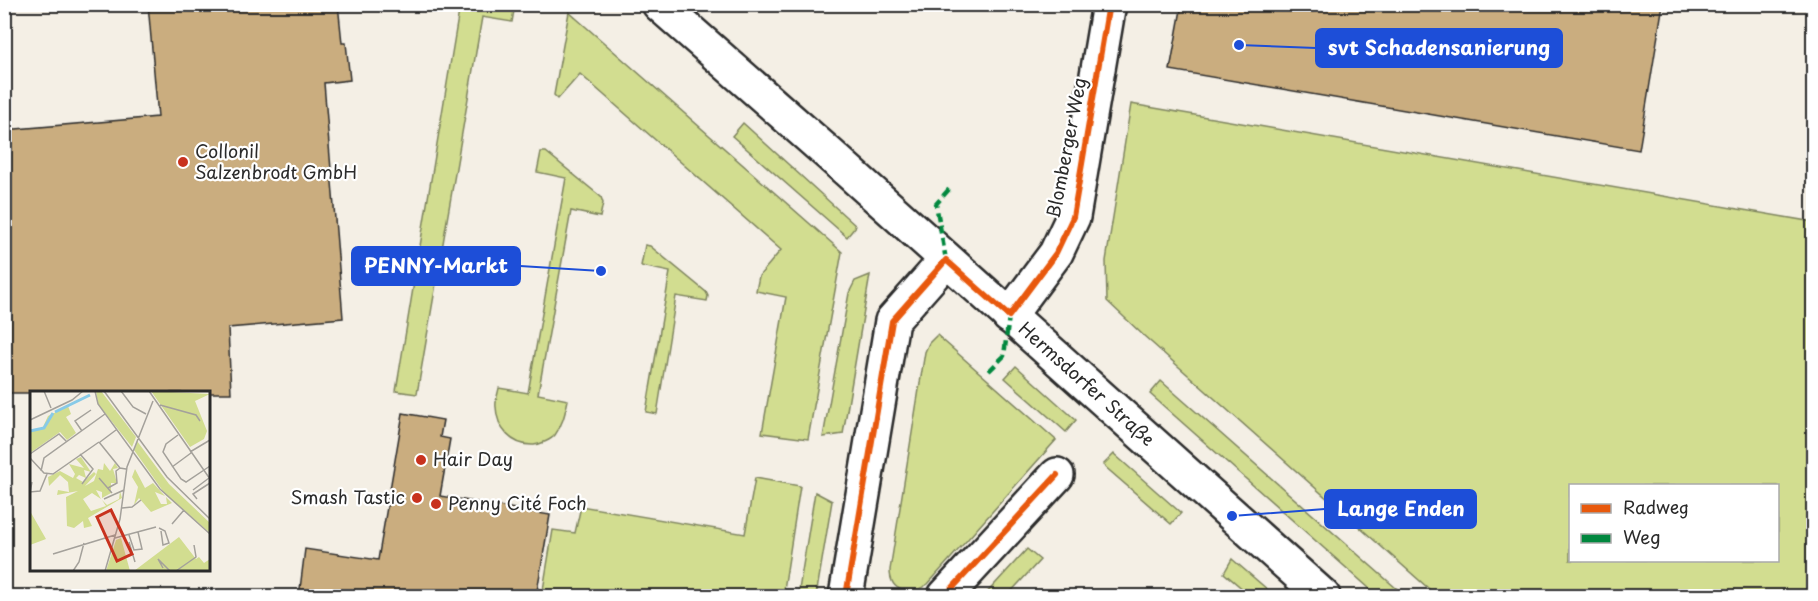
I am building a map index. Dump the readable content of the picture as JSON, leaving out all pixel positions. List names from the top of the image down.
{
  "streets": {
    "main road": ["Blomberger Weg", "Hermsdorfer Straße"]
  },
  "crossings": [
    ["Blomberger Weg", "Hermsdorfer Straße"]
  ],
  "places": [
    "svt Schadensanierung",
    "Collonil Salzenbrodt GmbH",
    "PENNY-Markt",
    "Hair Day",
    "Smash Tastic",
    "Penny Cité Foch",
    "Lange Enden"
  ],
  "legend": ["Radweg", "Weg"]
}
